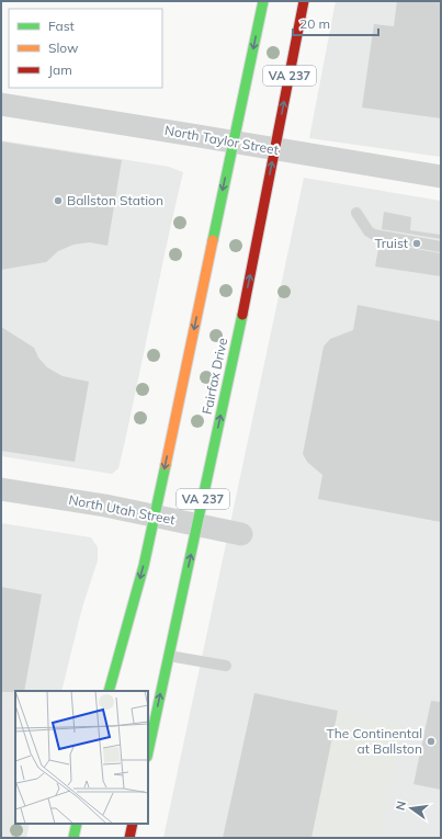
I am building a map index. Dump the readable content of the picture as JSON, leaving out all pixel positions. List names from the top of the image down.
{
  "streets": {
    "main road": ["VA 237", "Fairfax Drive"],
    "street": ["North Taylor Street", "North Utah Street"]
  },
  "crossings": [
    ["VA 237", "North Taylor Street"],
    ["VA 237", "North Utah Street"],
    ["North Taylor Street", "Fairfax Drive"],
    ["Fairfax Drive", "North Utah Street"]
  ],
  "places": ["Ballston Station", "Truist", "The Continental at Ballston"],
  "legend": ["Fast", "Slow", "Jam"],
  "scale_bar": "20 m",
  "north": "left"
}
